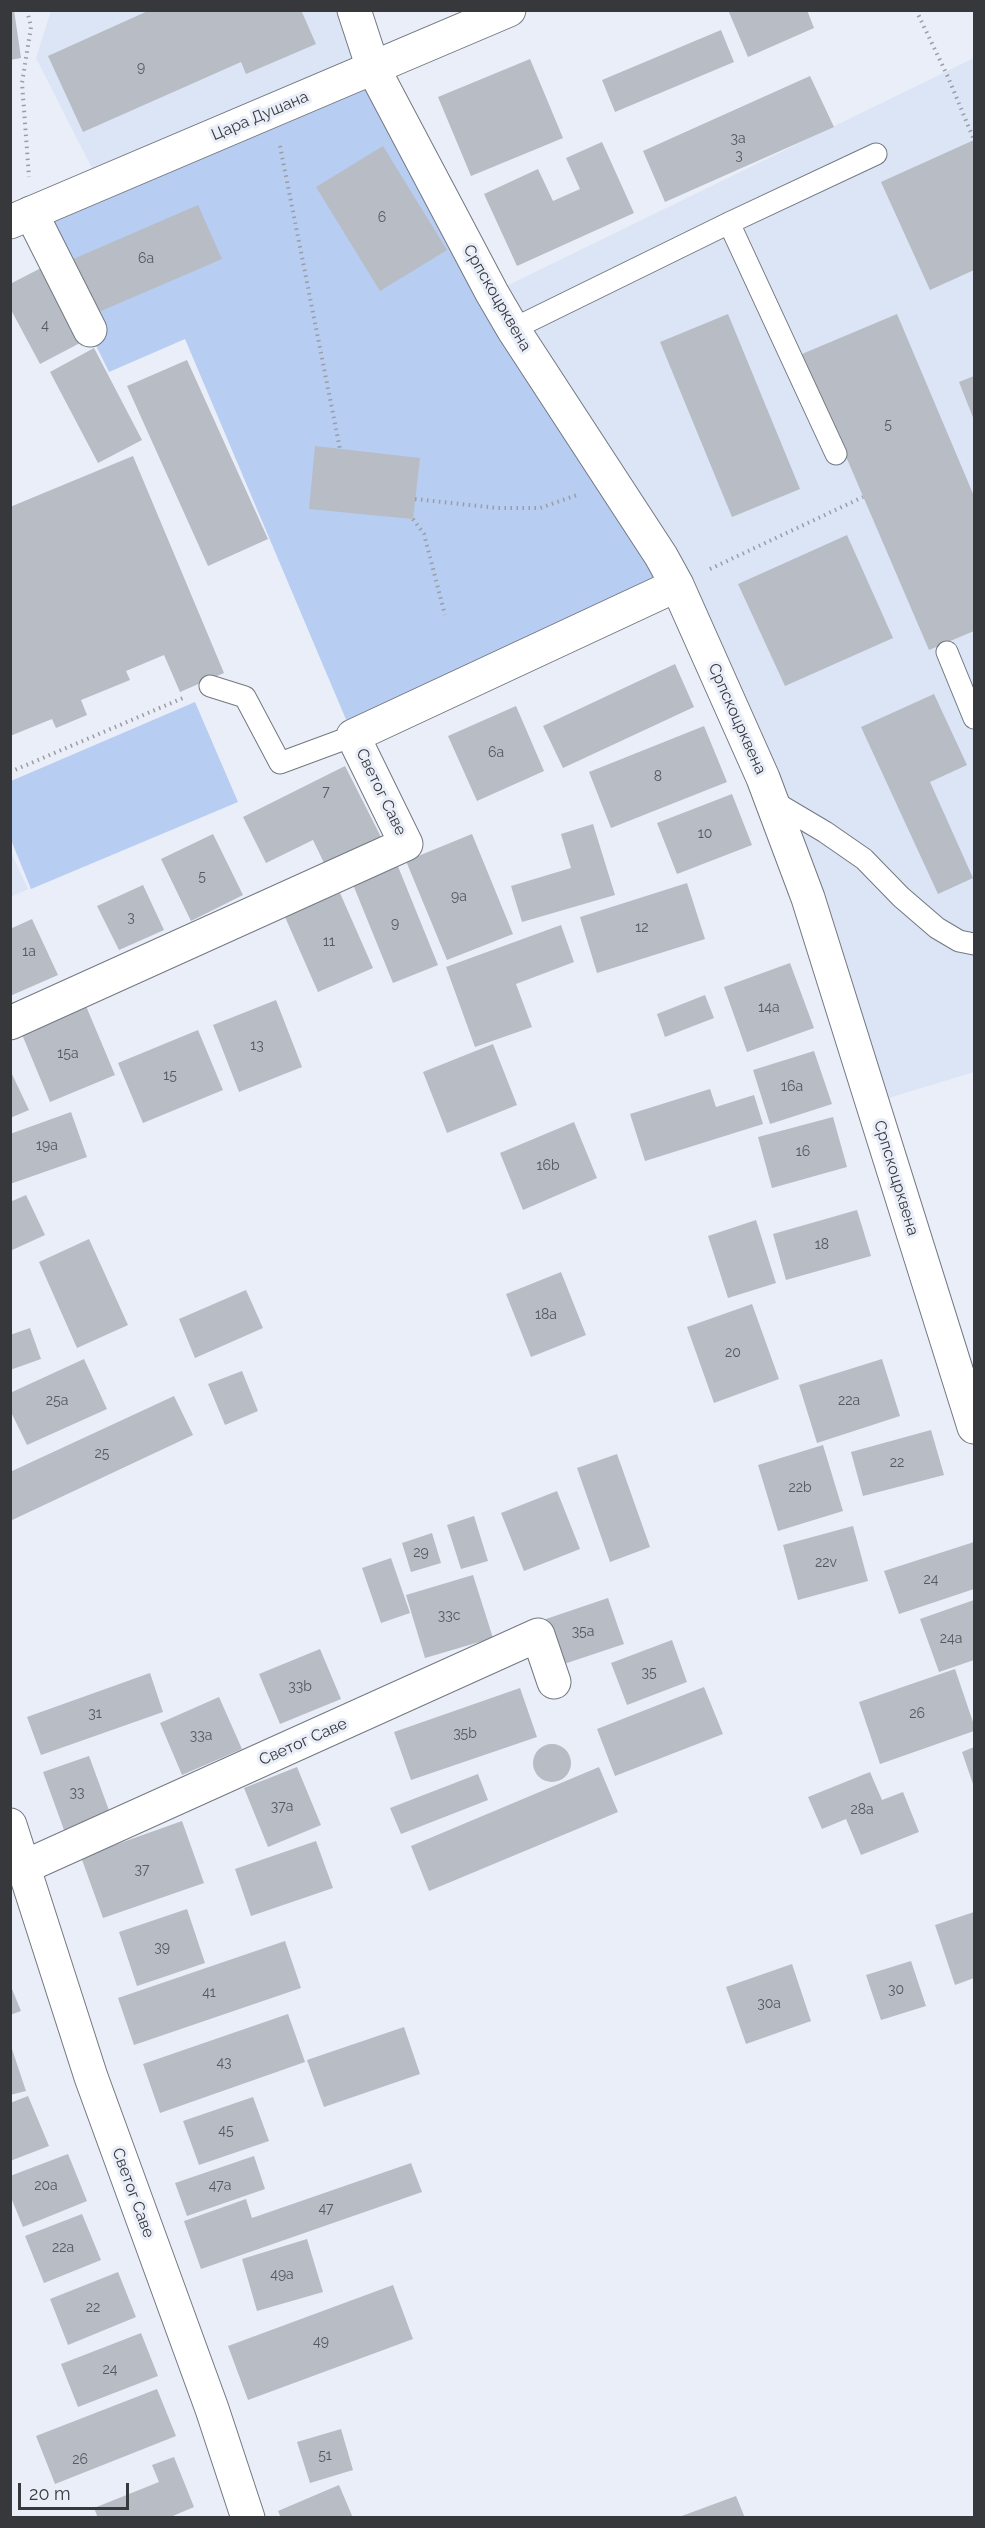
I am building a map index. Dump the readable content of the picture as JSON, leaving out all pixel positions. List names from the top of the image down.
{
  "streets": {
    "street": ["Цара Душана", "Српскоцрквена", "Светог Саве"]
  },
  "crossings": [
    ["Цара Душана", "Српскоцрквена"],
    ["Српскоцрквена", "Светог Саве"]
  ],
  "house_numbers": [
    "9",
    "3a",
    "3",
    "6",
    "6a",
    "4",
    "5",
    "6a",
    "8",
    "7",
    "10",
    "5",
    "9a",
    "3",
    "9",
    "12",
    "11",
    "1a",
    "14a",
    "13",
    "15a",
    "15",
    "16a",
    "19a",
    "16",
    "16b",
    "18",
    "18a",
    "20",
    "25a",
    "22a",
    "25",
    "22",
    "22b",
    "29",
    "22v",
    "24",
    "33c",
    "35a",
    "24a",
    "35",
    "33b",
    "31",
    "26",
    "35b",
    "33a",
    "33",
    "37a",
    "28a",
    "37",
    "39",
    "30",
    "41",
    "30a",
    "43",
    "45",
    "20a",
    "47a",
    "47",
    "22a",
    "49a",
    "22",
    "49",
    "24",
    "51",
    "26"
  ],
  "scale_bar": "20 m"
}
